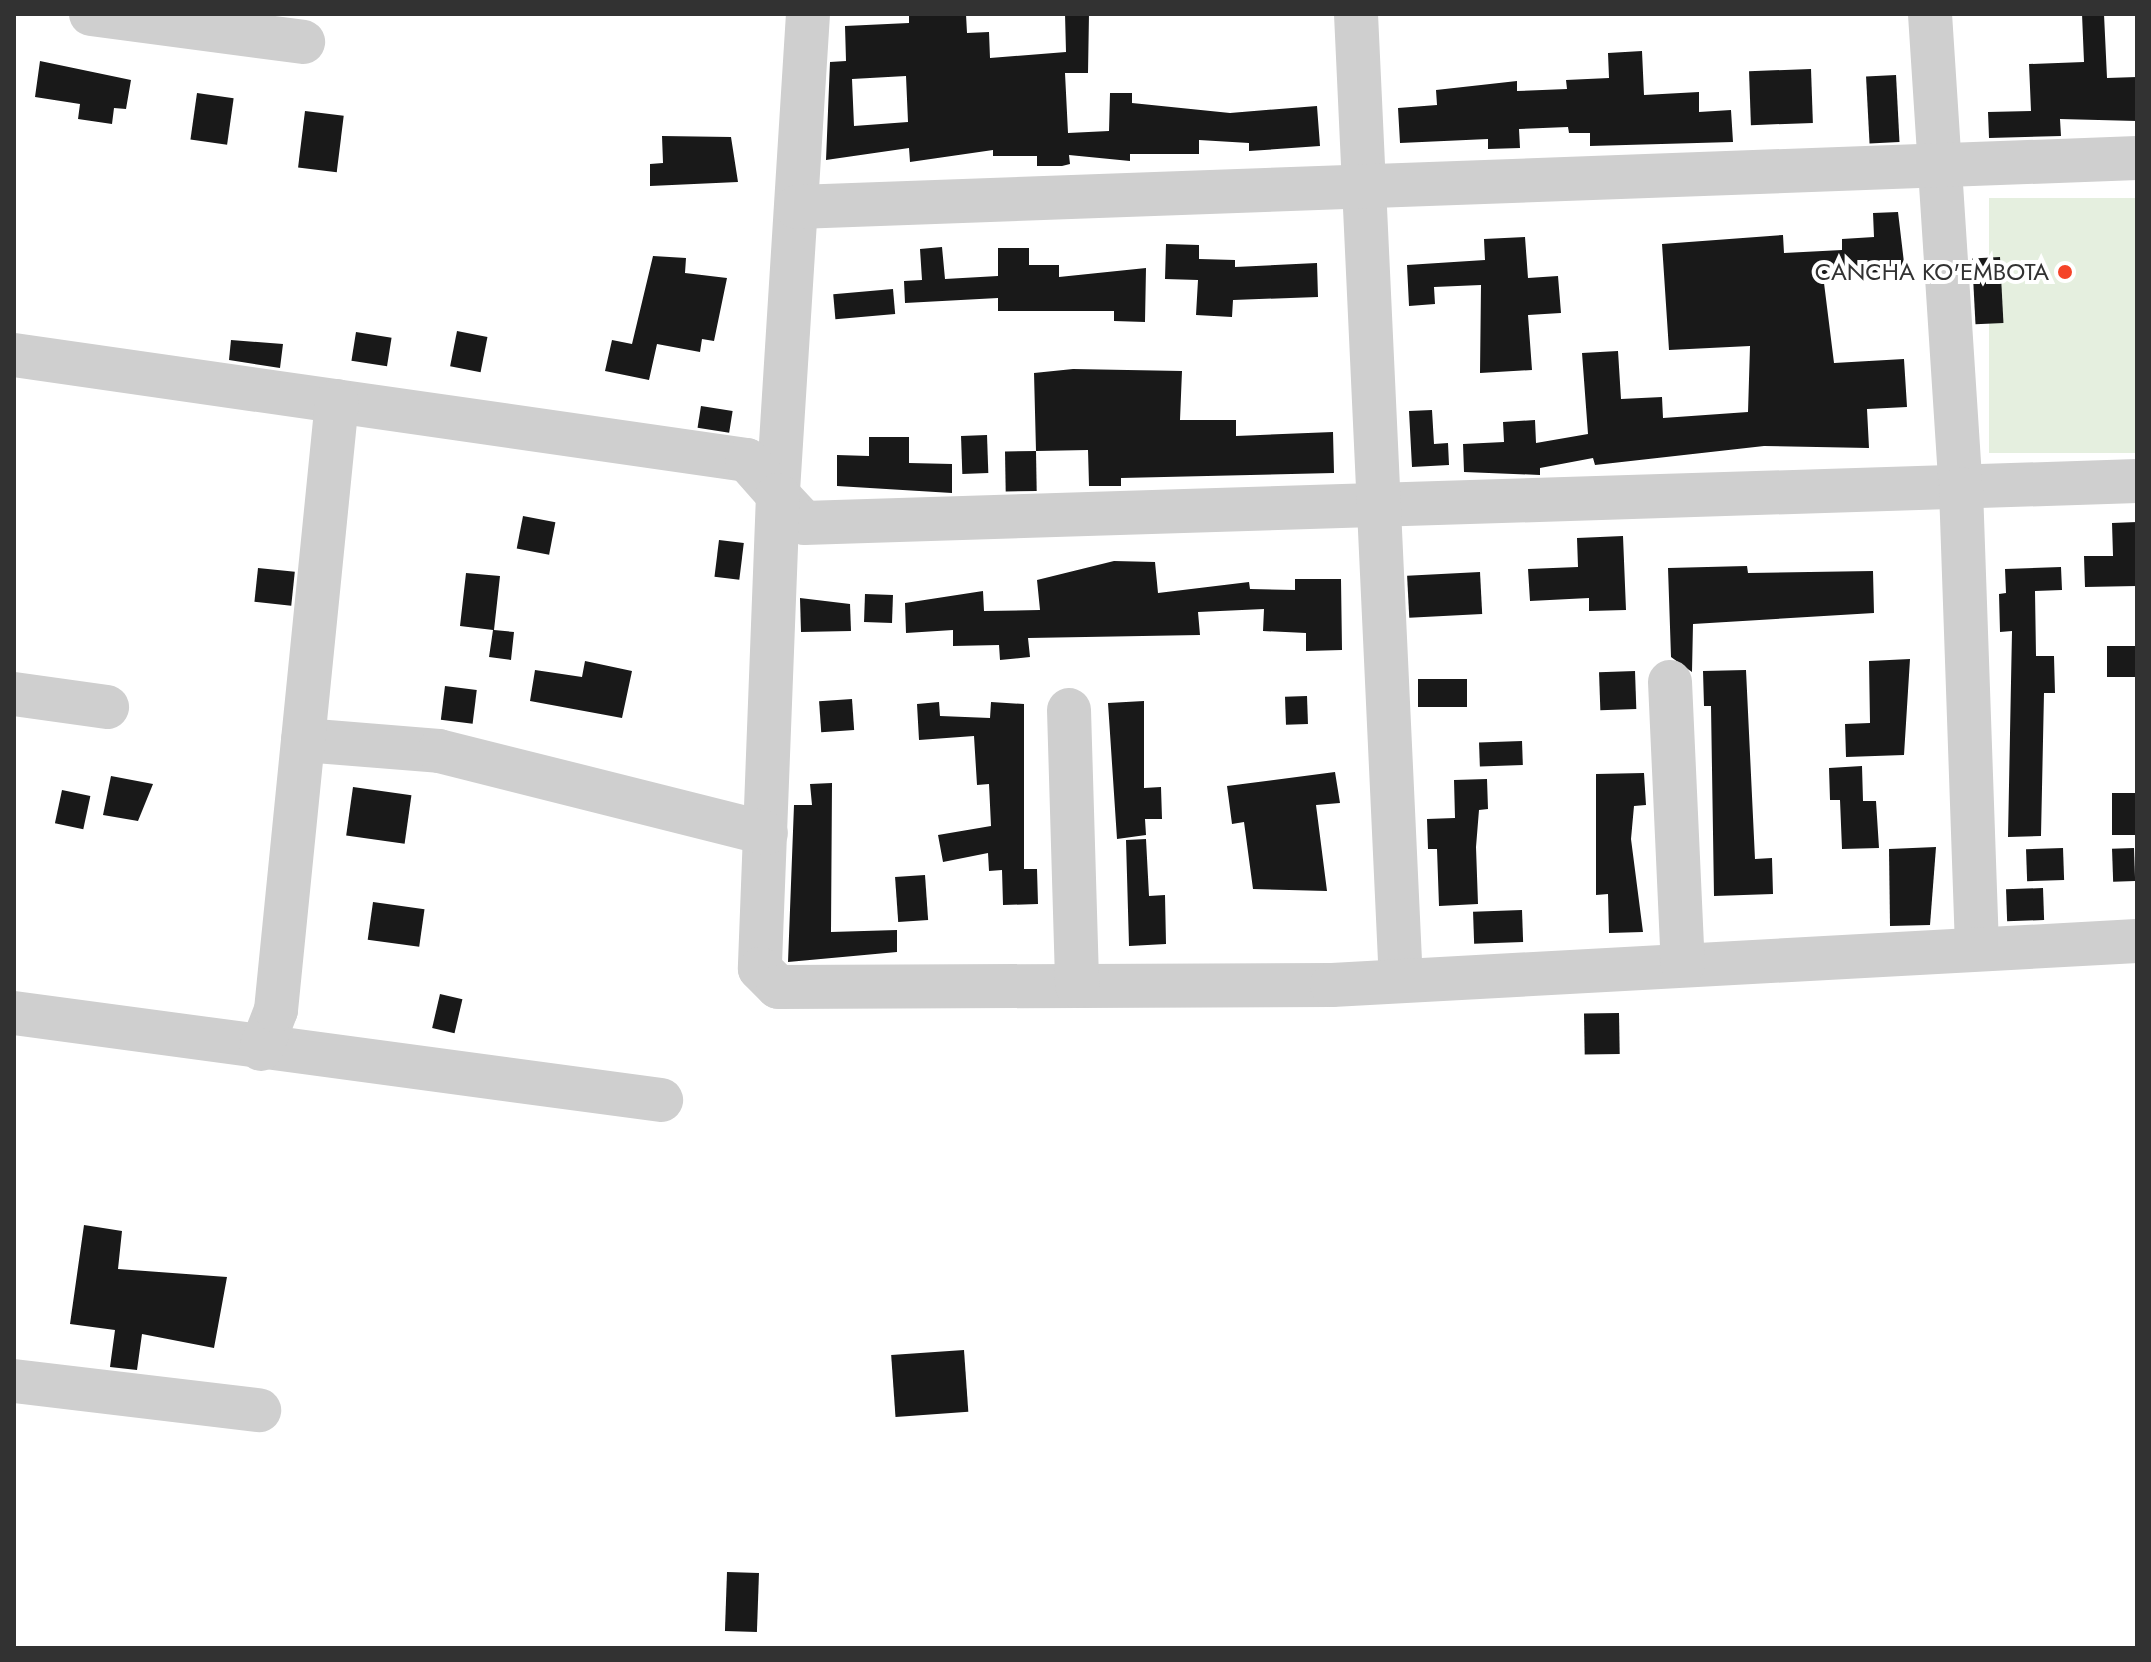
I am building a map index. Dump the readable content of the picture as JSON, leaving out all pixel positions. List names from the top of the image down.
{
  "places": ["CANCHA KO'EMBOTA"]
}
